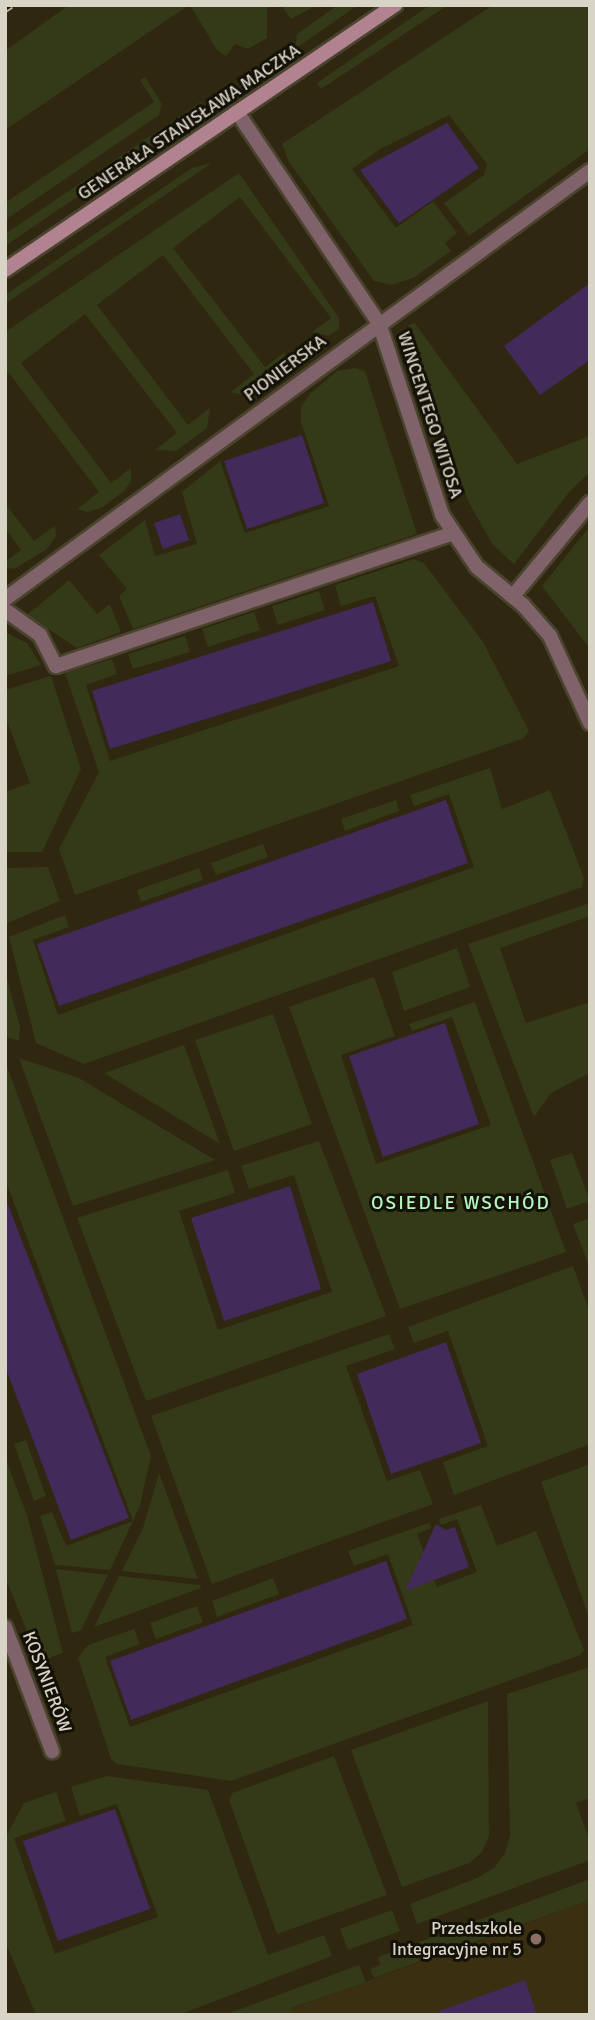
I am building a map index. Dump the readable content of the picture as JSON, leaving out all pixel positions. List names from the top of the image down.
{
  "streets": {
    "street": [
      "GENERAŁA STANISŁAWA MACZKA",
      "PIONIERSKA",
      "WINCENTEGO WITOSA",
      "KOSYNIERÓW"
    ]
  },
  "crossings": [
    ["GENERAŁA STANISŁAWA MACZKA", "WINCENTEGO WITOSA"],
    ["PIONIERSKA", "WINCENTEGO WITOSA"]
  ],
  "districts": ["OSIEDLE WSCHÓD"],
  "places": ["Przedszkole Integracyjne nr 5"]
}
